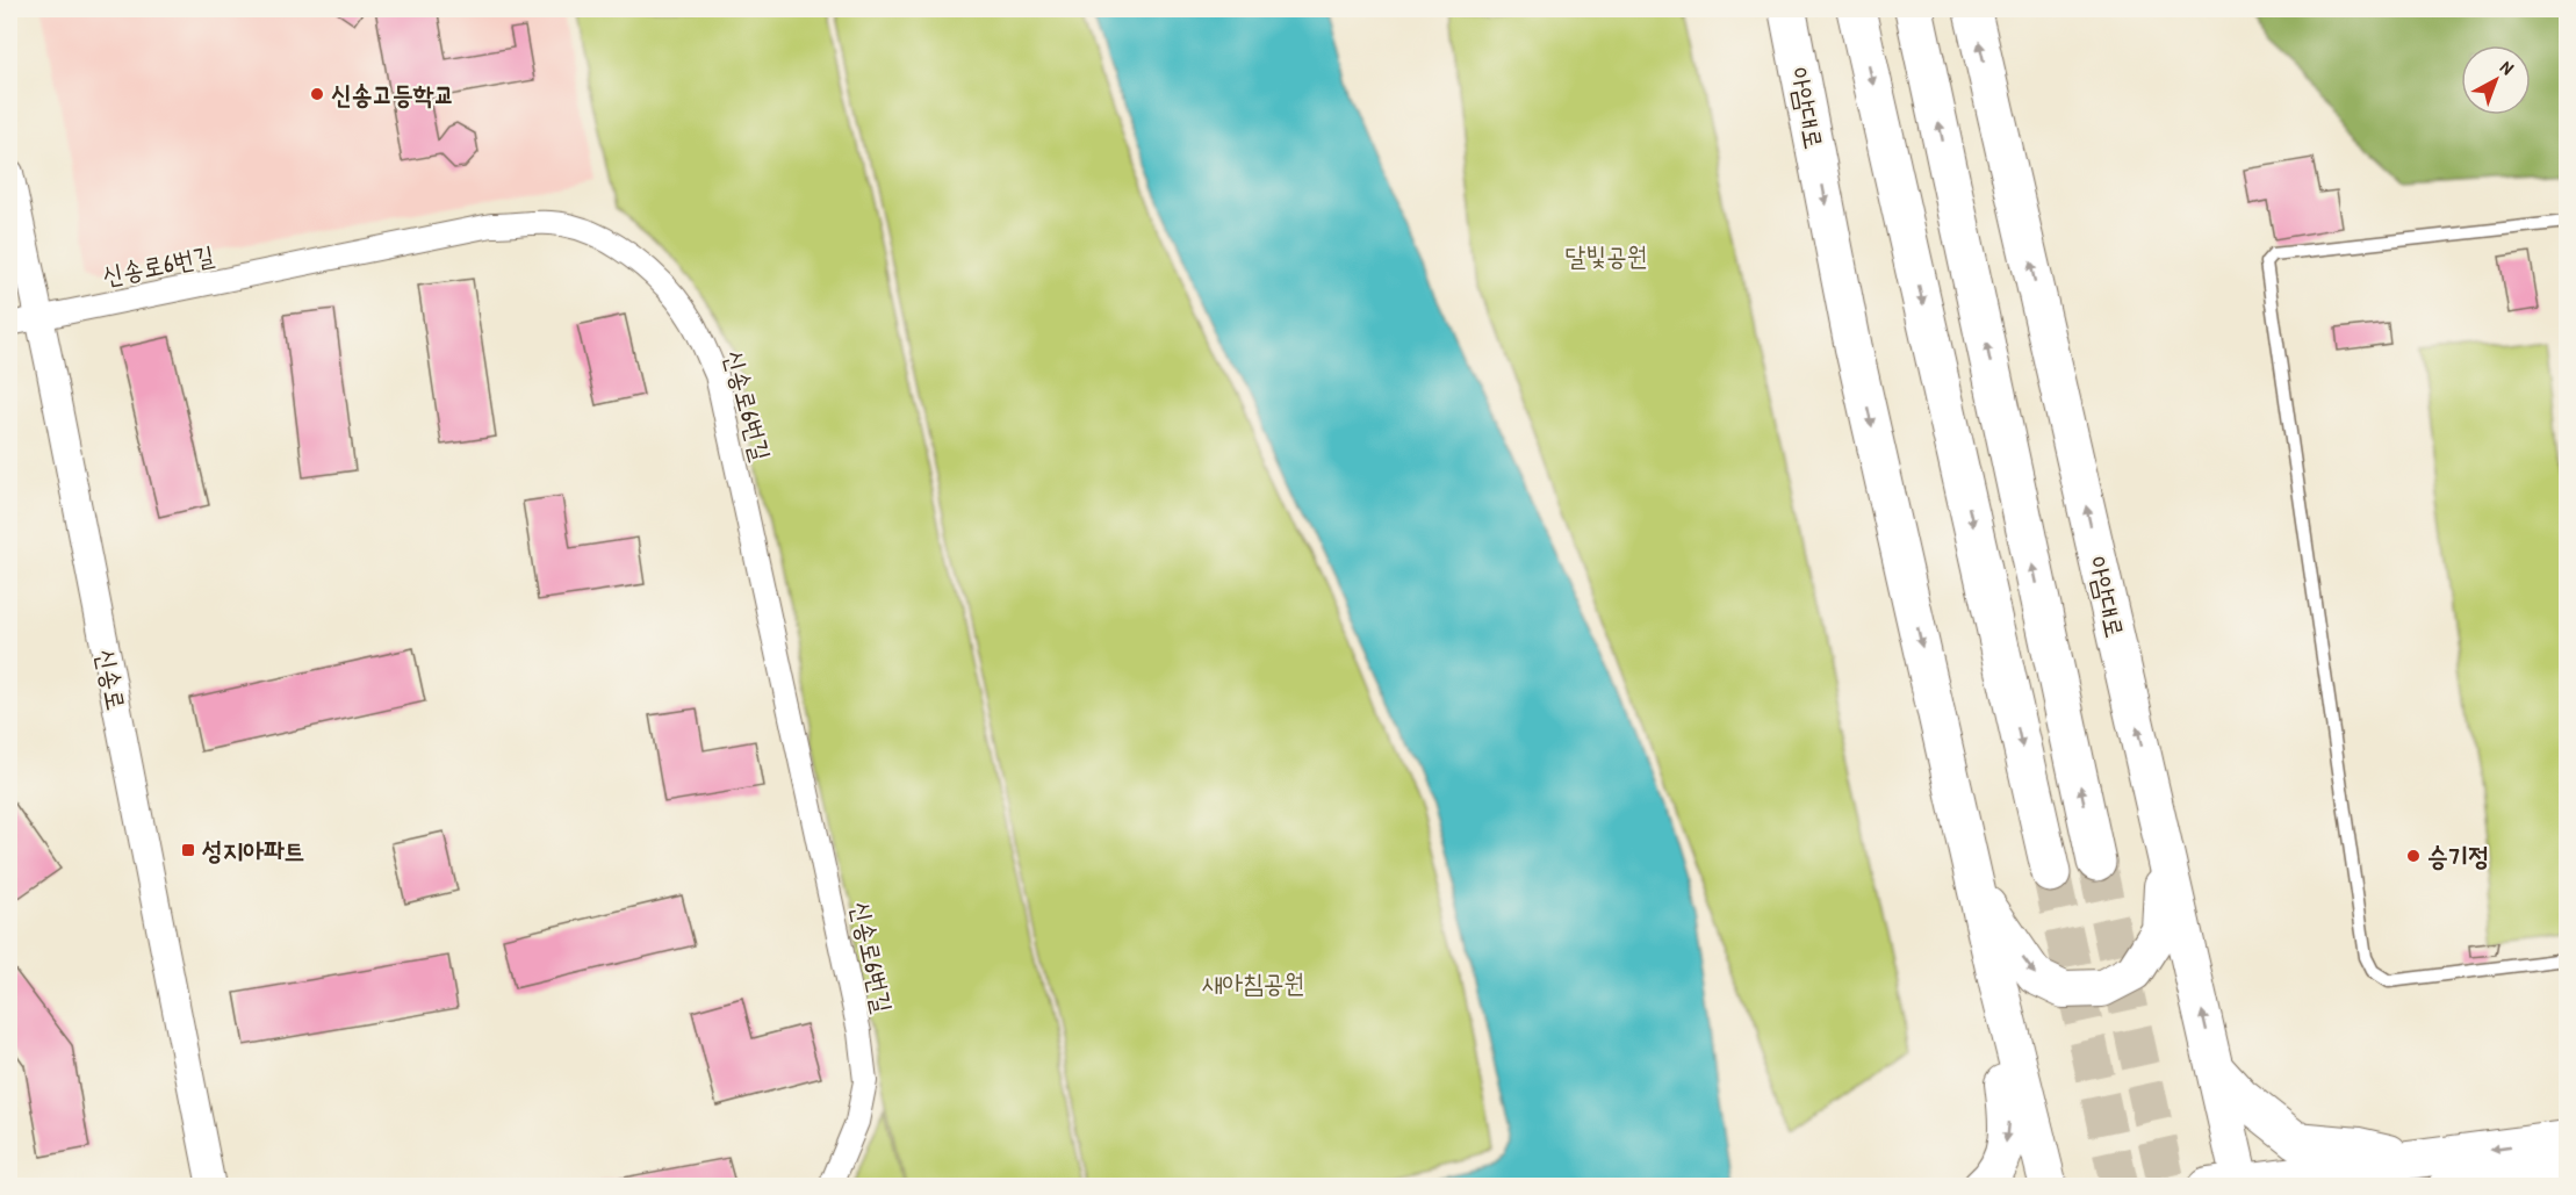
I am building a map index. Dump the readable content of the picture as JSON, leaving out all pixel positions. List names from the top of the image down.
{
  "streets": {
    "main road": ["아암대로"],
    "street": ["신송로6번길", "신송로"]
  },
  "crossings": [
    ["신송로6번길", "신송로"]
  ],
  "parks": ["달빛공원", "새아침공원"],
  "places": {
    "other": ["신송고등학교", "승기정"],
    "transit": ["성지아파트"]
  },
  "north": "top right"
}
